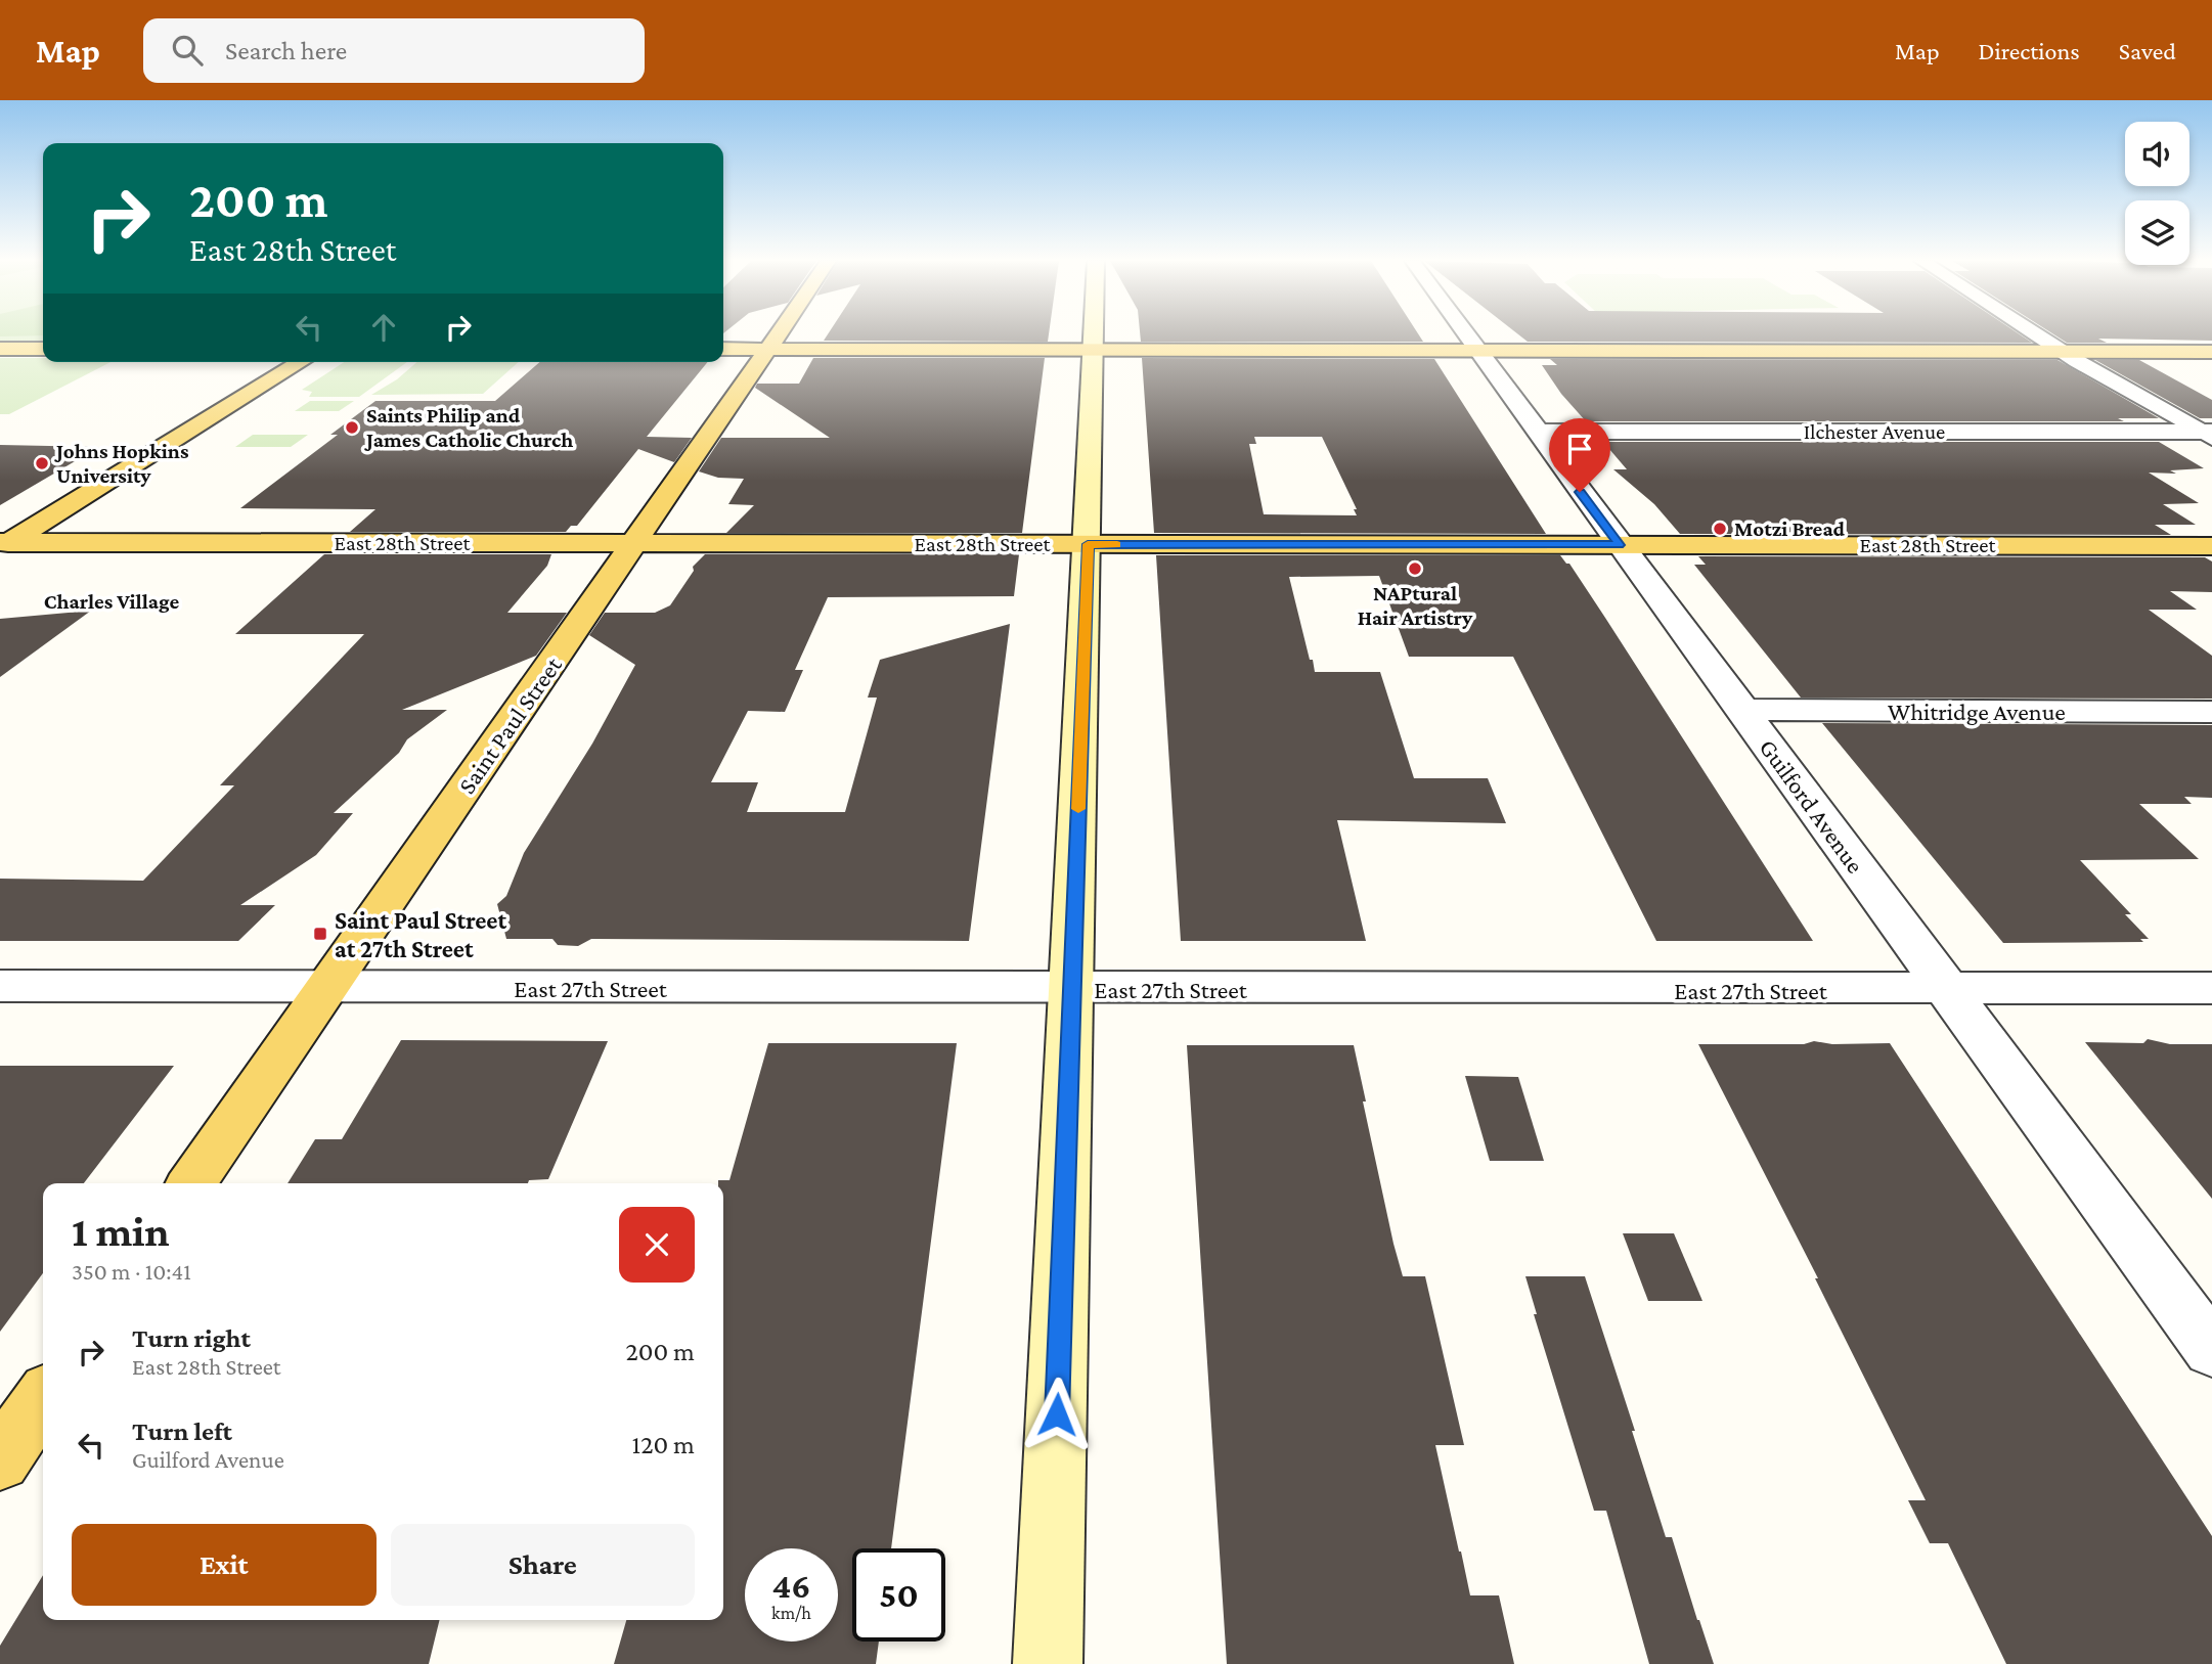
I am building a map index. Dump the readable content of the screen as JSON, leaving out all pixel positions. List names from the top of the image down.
{
  "streets": {
    "main road": ["East 28th Street", "Saint Paul Street"],
    "street": [
      "Ilchester Avenue",
      "Whitridge Avenue",
      "Guilford Avenue",
      "East 27th Street"
    ]
  },
  "crossings": [
    ["Ilchester Avenue", "Guilford Avenue"],
    ["East 28th Street", "Saint Paul Street"],
    ["East 28th Street", "Guilford Avenue"],
    ["Whitridge Avenue", "Guilford Avenue"],
    ["Saint Paul Street", "East 27th Street"],
    ["Guilford Avenue", "East 27th Street"]
  ],
  "districts": ["Charles Village"],
  "places": {
    "other": [
      "Saints Philip and James Catholic Church",
      "Johns Hopkins University",
      "Motzi Bread",
      "NAPtural Hair Artistry"
    ],
    "transit": ["Saint Paul Street at 27th Street"]
  },
  "page": {
    "header": "Map",
    "search": "Search here",
    "nav": ["Map", "Directions", "Saved"],
    "turn": ["200 m", "East 28th Street"],
    "heading": ["1 min", "350 m · 10:41"],
    "list": [
      {
        "name": "Turn right",
        "note": "East 28th Street",
        "value": "200 m"
      },
      {
        "name": "Turn left",
        "note": "Guilford Avenue",
        "value": "120 m"
      }
    ],
    "buttons": ["Exit", "Share"],
    "speed": "46 km/h",
    "limit": "50"
  }
}
